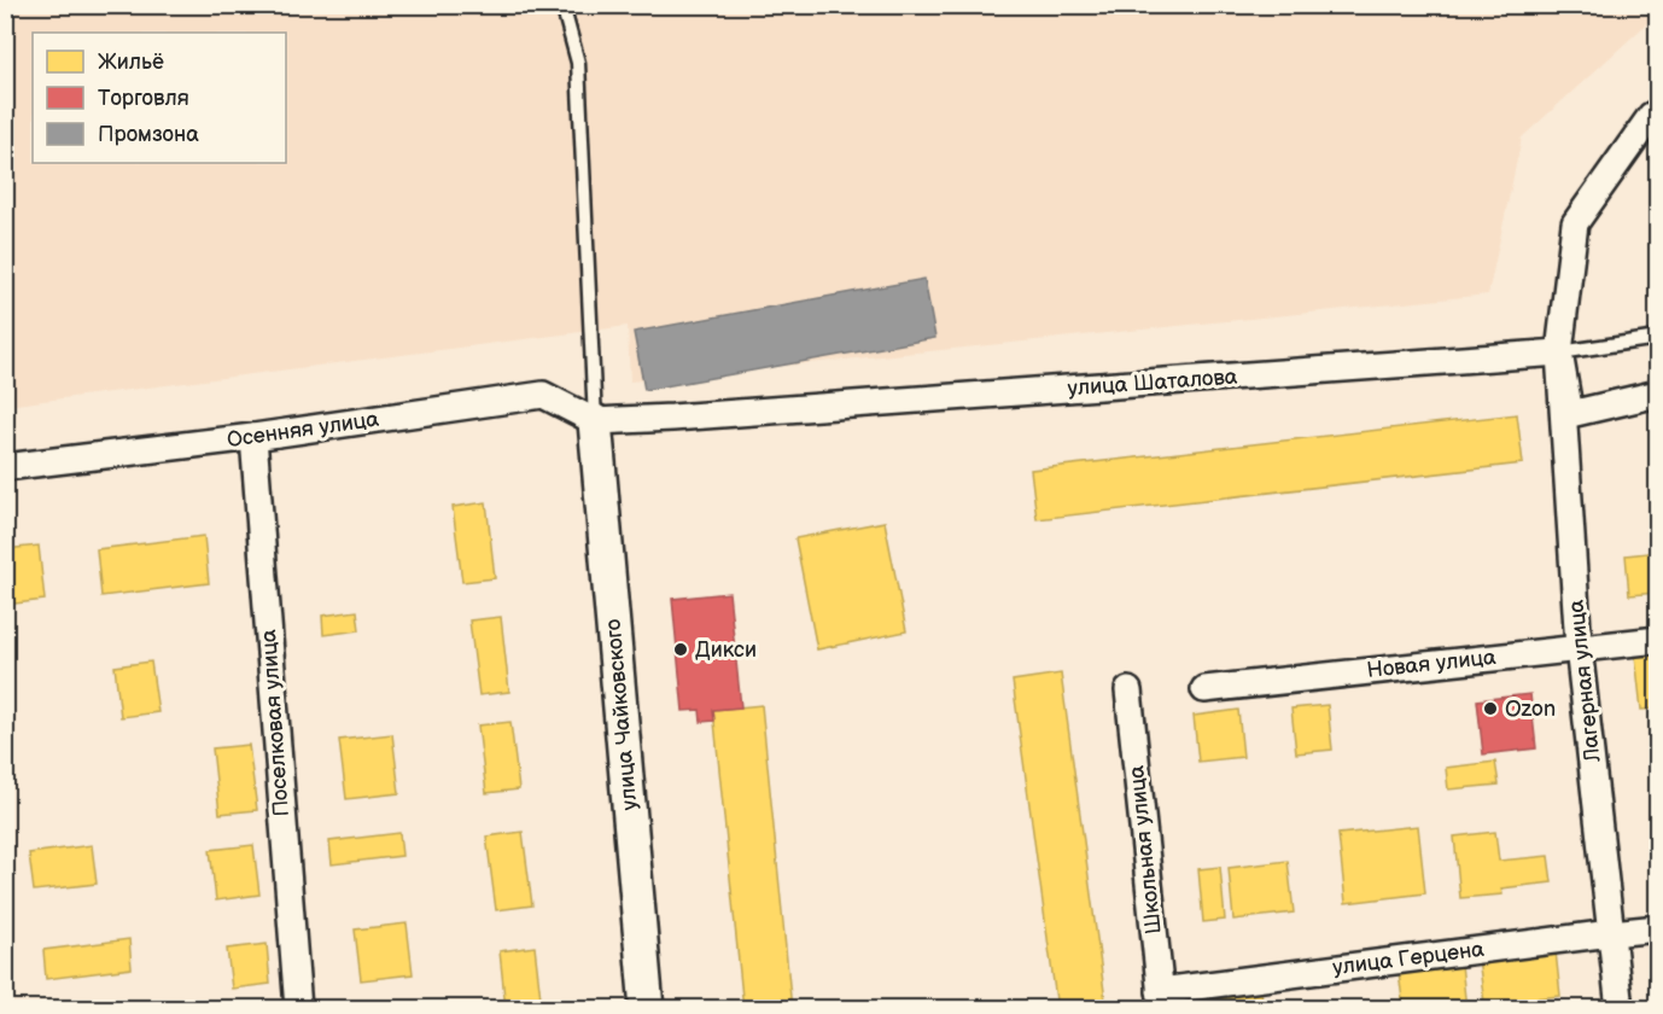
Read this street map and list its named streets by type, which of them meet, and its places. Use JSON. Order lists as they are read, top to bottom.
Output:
{
  "streets": {
    "street": [
      "улица Шаталова",
      "Осенняя улица",
      "Новая улица",
      "Лагерная улица",
      "улица Чайковского",
      "Поселковая улица",
      "Школьная улица",
      "улица Герцена"
    ]
  },
  "crossings": [
    ["улица Шаталова", "Осенняя улица"],
    ["улица Шаталова", "Лагерная улица"],
    ["улица Шаталова", "улица Чайковского"],
    ["Осенняя улица", "улица Чайковского"],
    ["Осенняя улица", "Поселковая улица"],
    ["Новая улица", "Лагерная улица"],
    ["Лагерная улица", "улица Герцена"],
    ["Школьная улица", "улица Герцена"]
  ],
  "places": ["Дикси", "Ozon"],
  "legend": ["Жильё", "Торговля", "Промзона"]
}
